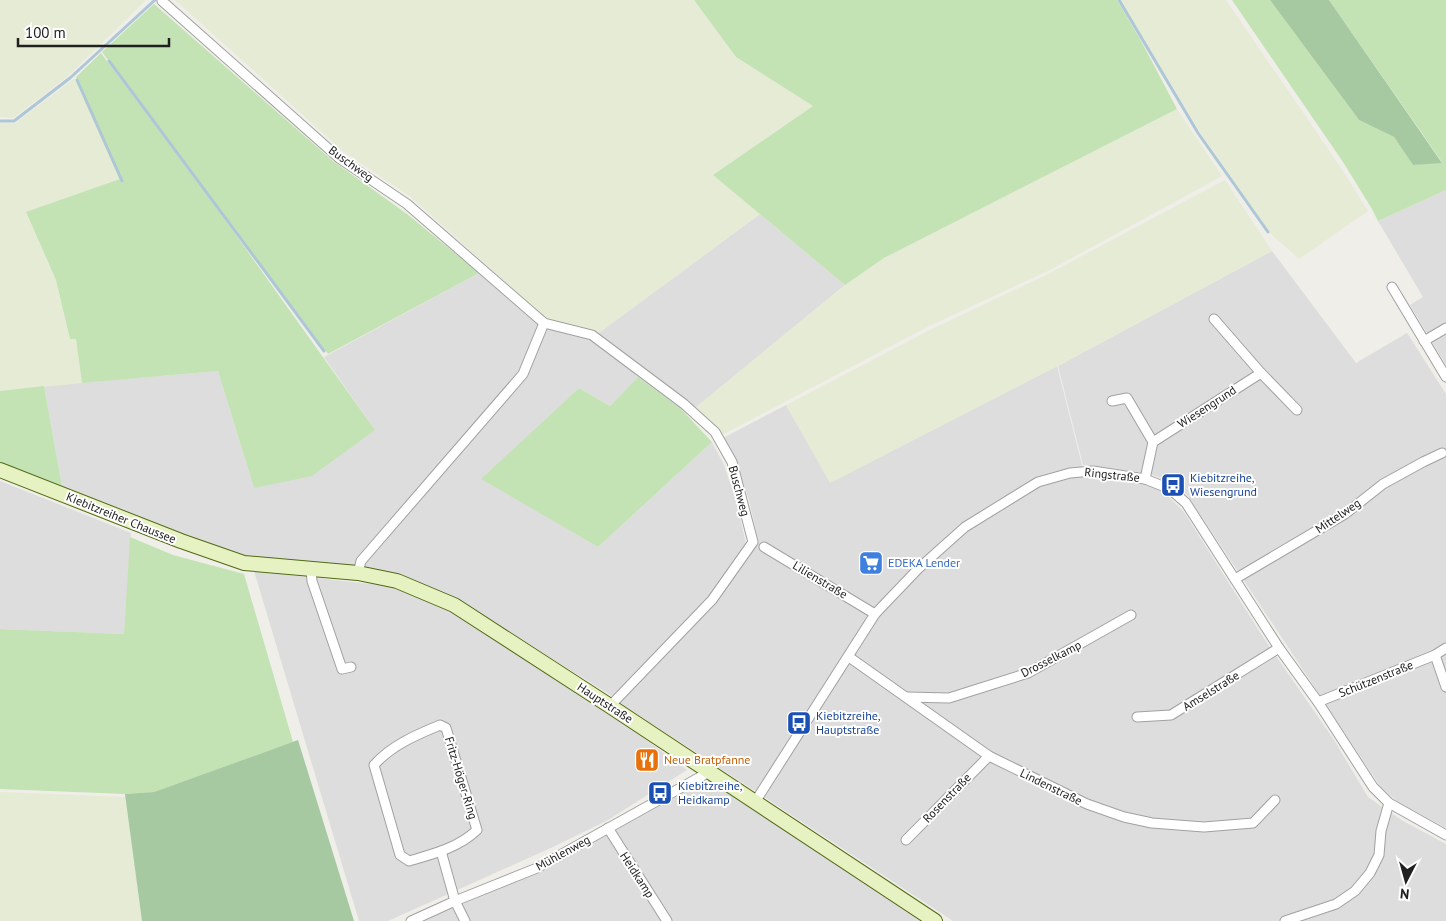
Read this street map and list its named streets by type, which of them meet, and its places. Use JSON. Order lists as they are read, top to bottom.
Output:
{
  "streets": {
    "street": [
      "Buschweg",
      "Wiesengrund",
      "Ringstraße",
      "Mittelweg",
      "Kiebitzreiher Chaussee",
      "Lilienstraße",
      "Drosselkamp",
      "Schützenstraße",
      "Amselstraße",
      "Hauptstraße",
      "Fritz-Höger-Ring",
      "Lindenstraße",
      "Rosenstraße",
      "Mühlenweg",
      "Heidkamp"
    ]
  },
  "crossings": [
    ["Buschweg", "Hauptstraße"],
    ["Ringstraße", "Mittelweg"],
    ["Ringstraße", "Lilienstraße"],
    ["Ringstraße", "Schützenstraße"],
    ["Ringstraße", "Amselstraße"],
    ["Ringstraße", "Hauptstraße"],
    ["Ringstraße", "Lindenstraße"],
    ["Kiebitzreiher Chaussee", "Hauptstraße"],
    ["Drosselkamp", "Lindenstraße"],
    ["Hauptstraße", "Mühlenweg"],
    ["Lindenstraße", "Rosenstraße"],
    ["Mühlenweg", "Heidkamp"]
  ],
  "places": {
    "bus stop": ["Kiebitzreihe, Wiesengrund", "Kiebitzreihe, Hauptstraße", "Kiebitzreihe, Heidkamp"],
    "supermarket": ["EDEKA Lender"],
    "restaurant": ["Neue Bratpfanne"]
  },
  "scale_bar": "100 m",
  "north": "bottom"
}
